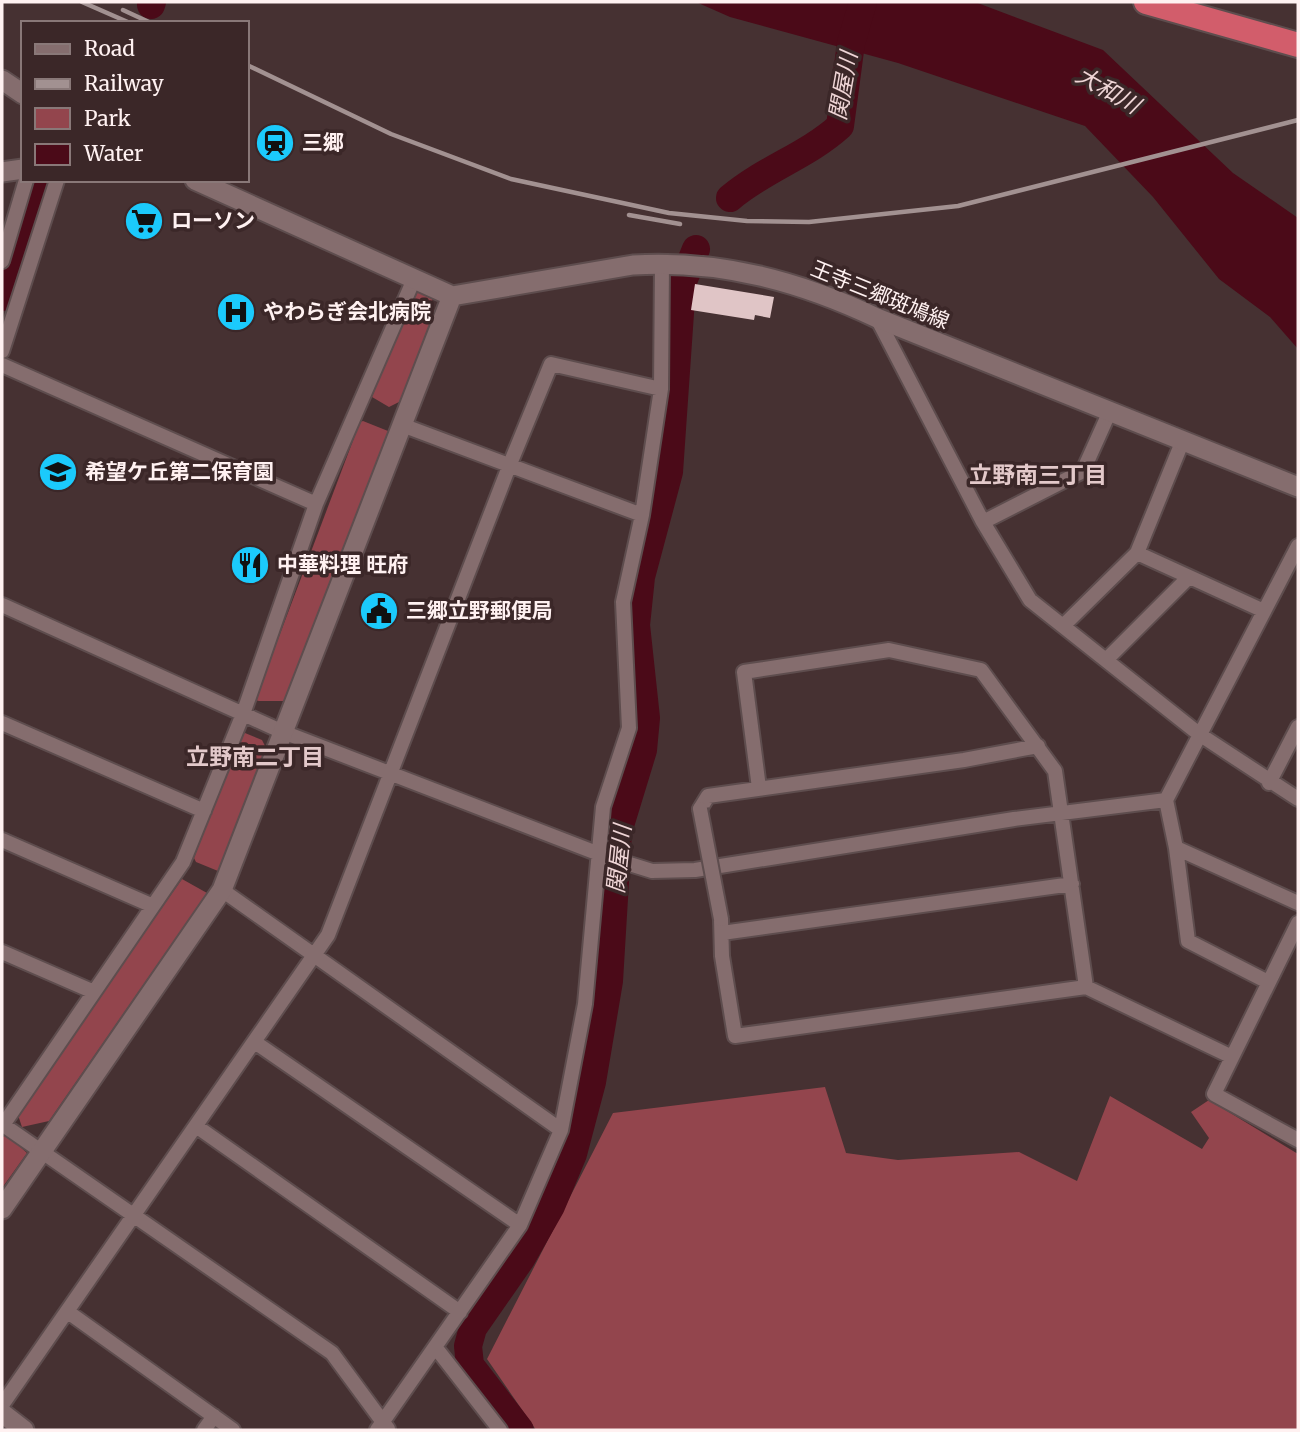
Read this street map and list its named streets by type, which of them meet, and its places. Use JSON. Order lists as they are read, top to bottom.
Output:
{
  "streets": {
    "main road": ["王寺三郷斑鳩線"]
  },
  "districts": ["立野南三丁目", "立野南二丁目"],
  "water": ["関屋川", "大和川"],
  "places": {
    "station": ["三郷"],
    "supermarket": ["ローソン"],
    "hospital": ["やわらぎ会北病院"],
    "school or university": ["希望ケ丘第二保育園"],
    "restaurant": ["中華料理 旺府"],
    "public building": ["三郷立野郵便局"]
  },
  "legend": [
    "Road",
    "Railway",
    "Park",
    "Water"
  ]
}
